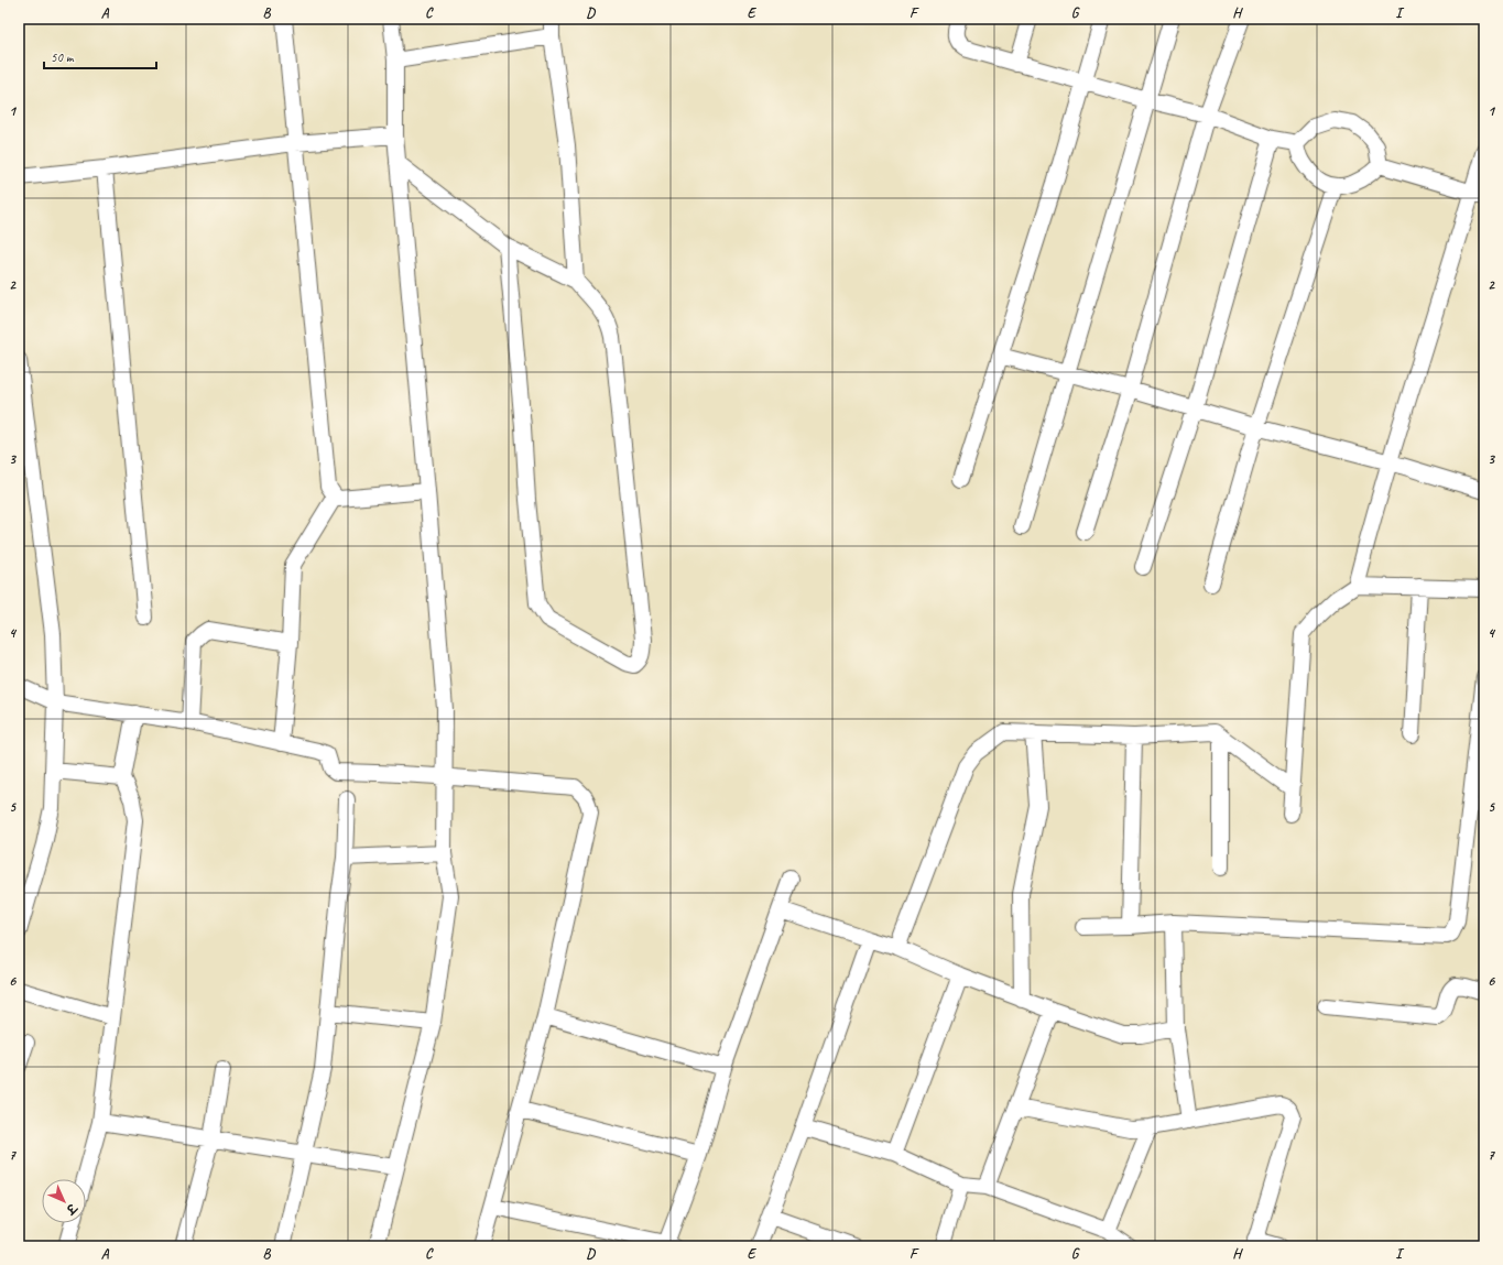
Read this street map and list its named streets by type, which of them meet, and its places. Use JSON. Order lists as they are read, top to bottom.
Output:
{
  "scale_bar": "50 m",
  "north": "bottom right",
  "grid": {
    "columns": [
      "A",
      "B",
      "C",
      "D",
      "E",
      "F",
      "G",
      "H",
      "I"
    ],
    "rows": [
      "1",
      "2",
      "3",
      "4",
      "5",
      "6",
      "7"
    ]
  }
}
